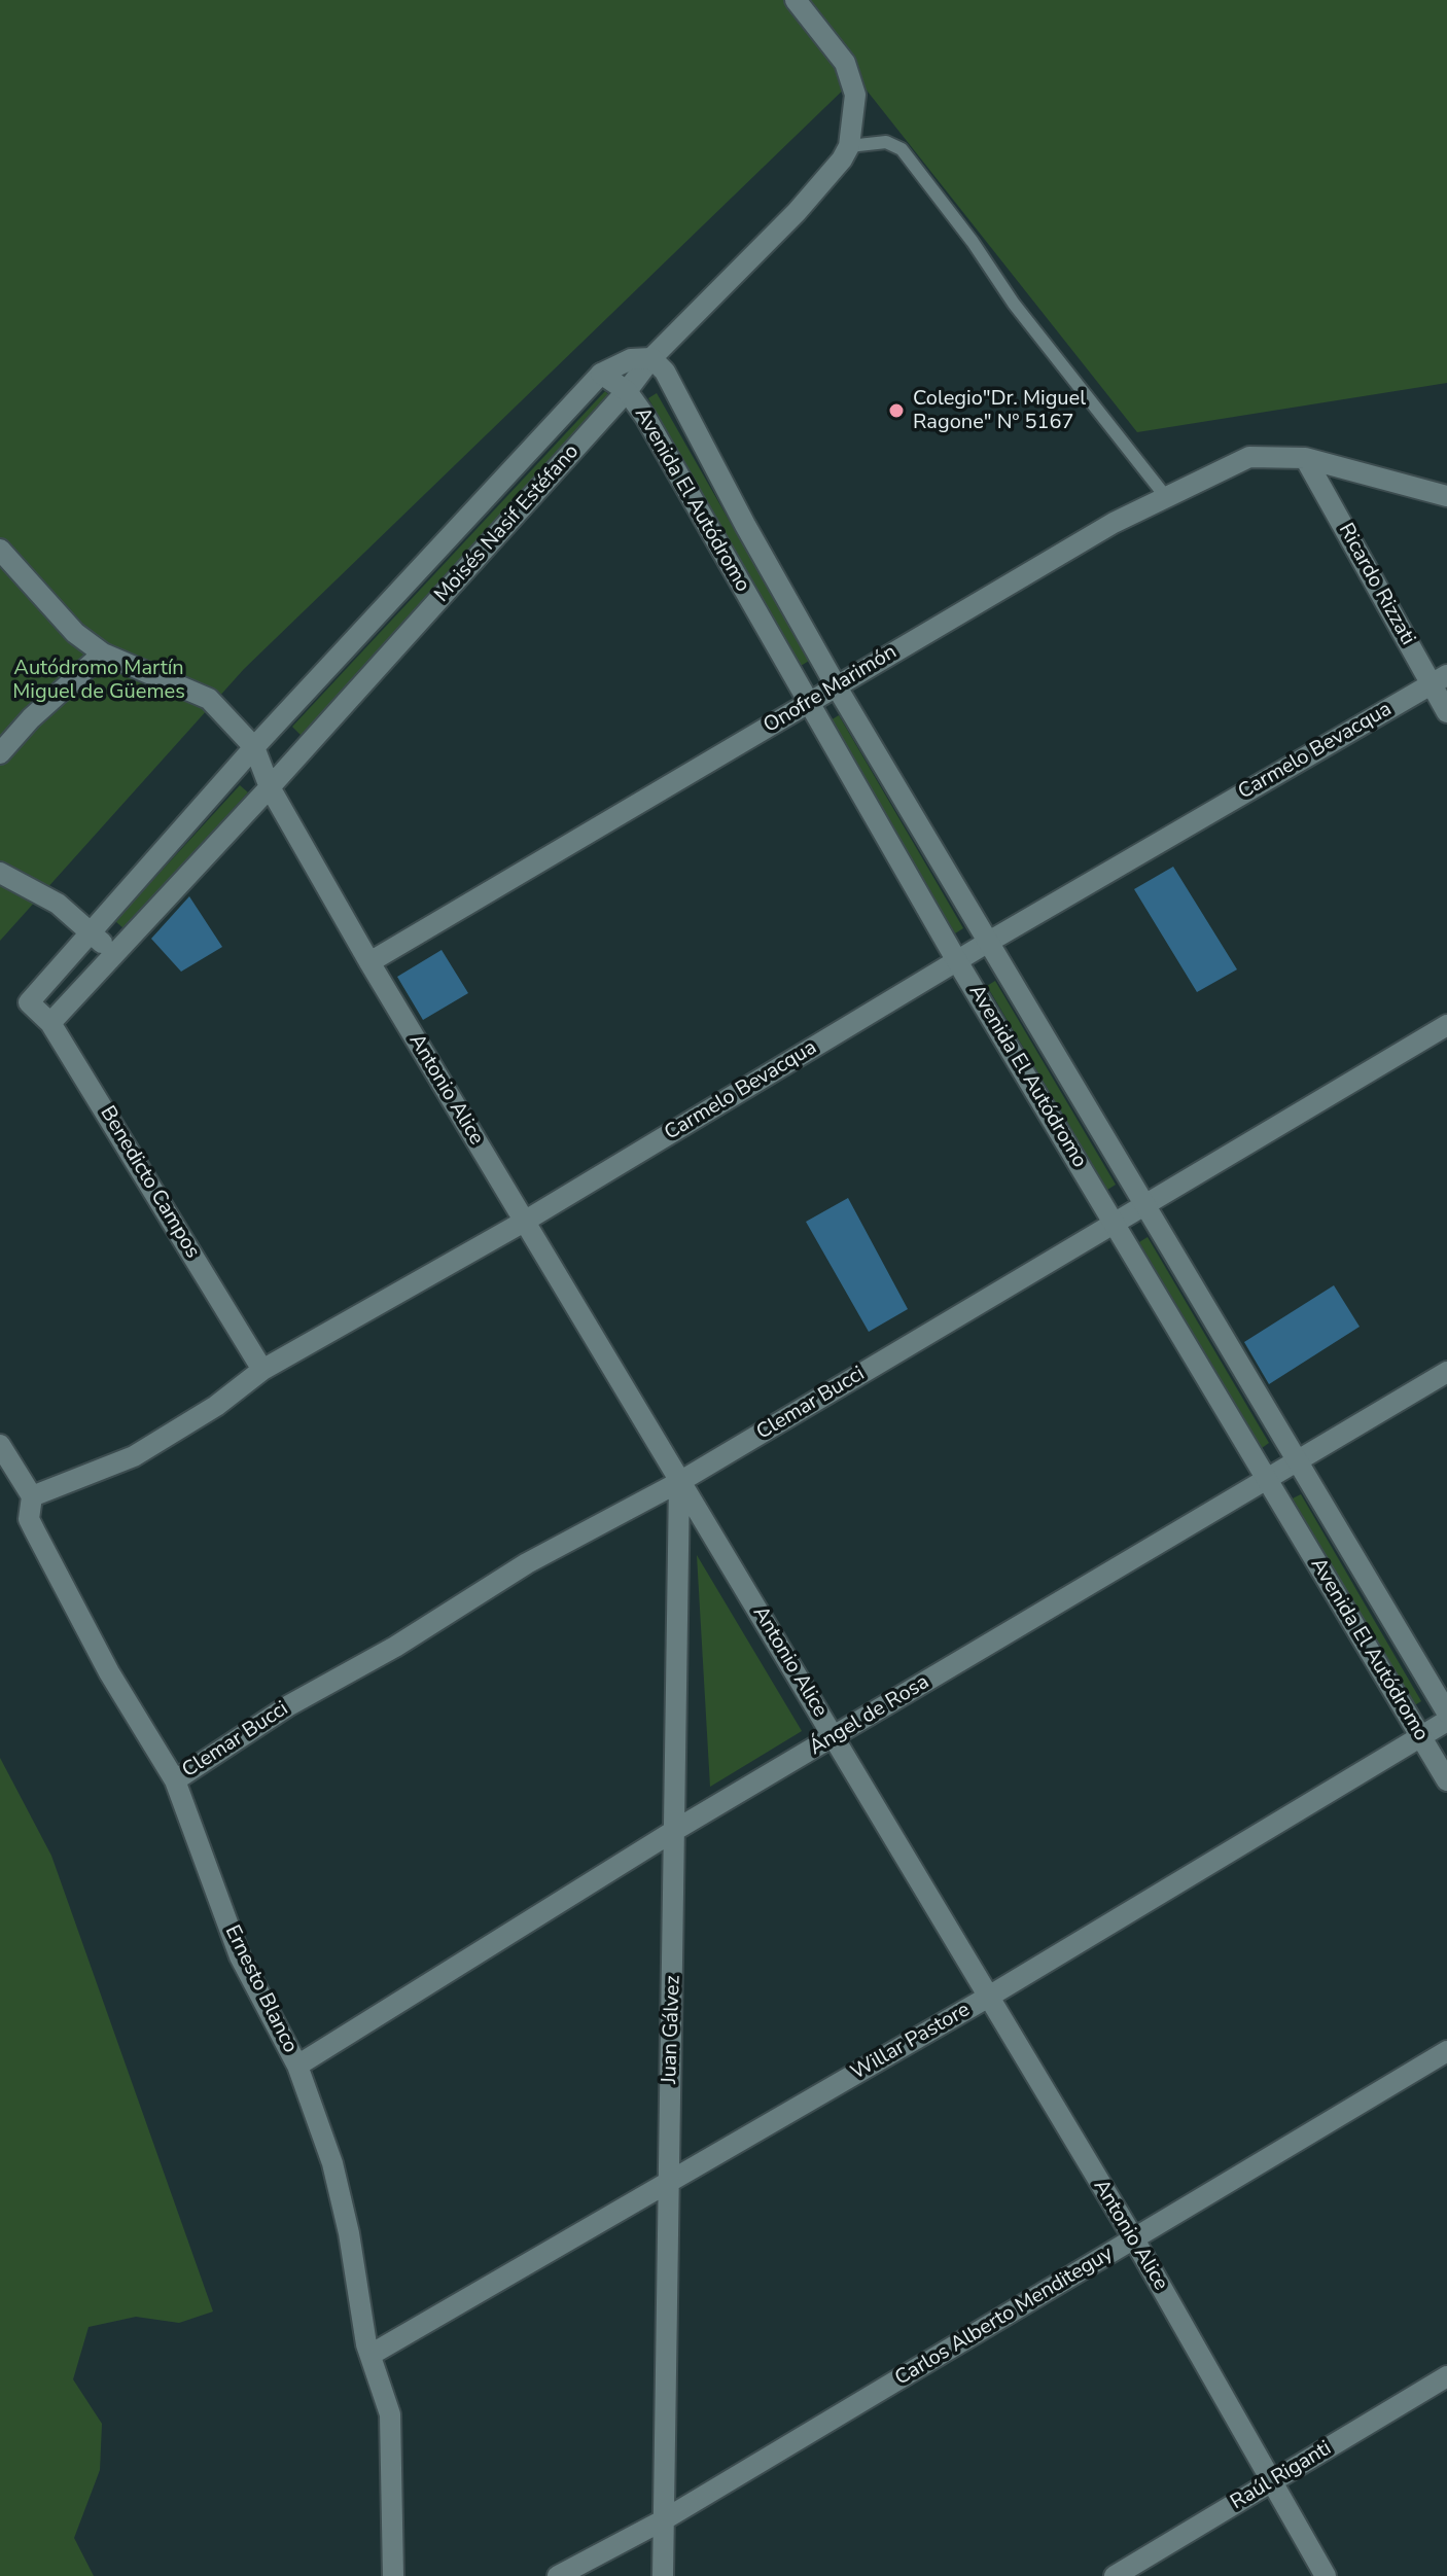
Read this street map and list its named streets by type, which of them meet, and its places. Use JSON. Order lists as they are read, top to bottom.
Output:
{
  "streets": {
    "street": [
      "Avenida El Autódromo",
      "Moisés Nasif Estéfano",
      "Ricardo Rizzati",
      "Onofre Marimón",
      "Carmelo Bevacqua",
      "Antonio Alice",
      "Benedicto Campos",
      "Clemar Bucci",
      "Ángel de Rosa",
      "Ernesto Blanco",
      "Juan Gálvez",
      "Willar Pastore",
      "Carlos Alberto Menditeguy",
      "Raúl Riganti"
    ]
  },
  "crossings": [
    ["Avenida El Autódromo", "Moisés Nasif Estéfano"],
    ["Avenida El Autódromo", "Onofre Marimón"],
    ["Avenida El Autódromo", "Carmelo Bevacqua"],
    ["Avenida El Autódromo", "Clemar Bucci"],
    ["Avenida El Autódromo", "Ángel de Rosa"],
    ["Avenida El Autódromo", "Willar Pastore"],
    ["Moisés Nasif Estéfano", "Antonio Alice"],
    ["Moisés Nasif Estéfano", "Benedicto Campos"],
    ["Ricardo Rizzati", "Onofre Marimón"],
    ["Ricardo Rizzati", "Carmelo Bevacqua"],
    ["Onofre Marimón", "Antonio Alice"],
    ["Carmelo Bevacqua", "Antonio Alice"],
    ["Carmelo Bevacqua", "Benedicto Campos"],
    ["Carmelo Bevacqua", "Ernesto Blanco"],
    ["Antonio Alice", "Clemar Bucci"],
    ["Antonio Alice", "Ángel de Rosa"],
    ["Antonio Alice", "Juan Gálvez"],
    ["Antonio Alice", "Willar Pastore"],
    ["Antonio Alice", "Carlos Alberto Menditeguy"],
    ["Antonio Alice", "Raúl Riganti"],
    ["Clemar Bucci", "Ernesto Blanco"],
    ["Clemar Bucci", "Juan Gálvez"],
    ["Ángel de Rosa", "Ernesto Blanco"],
    ["Ángel de Rosa", "Juan Gálvez"],
    ["Ernesto Blanco", "Willar Pastore"],
    ["Juan Gálvez", "Willar Pastore"],
    ["Juan Gálvez", "Carlos Alberto Menditeguy"]
  ],
  "parks": ["Autódromo Martín Miguel de Güemes"],
  "places": ["Colegio\"Dr. Miguel Ragone\" Nº 5167"]
}
